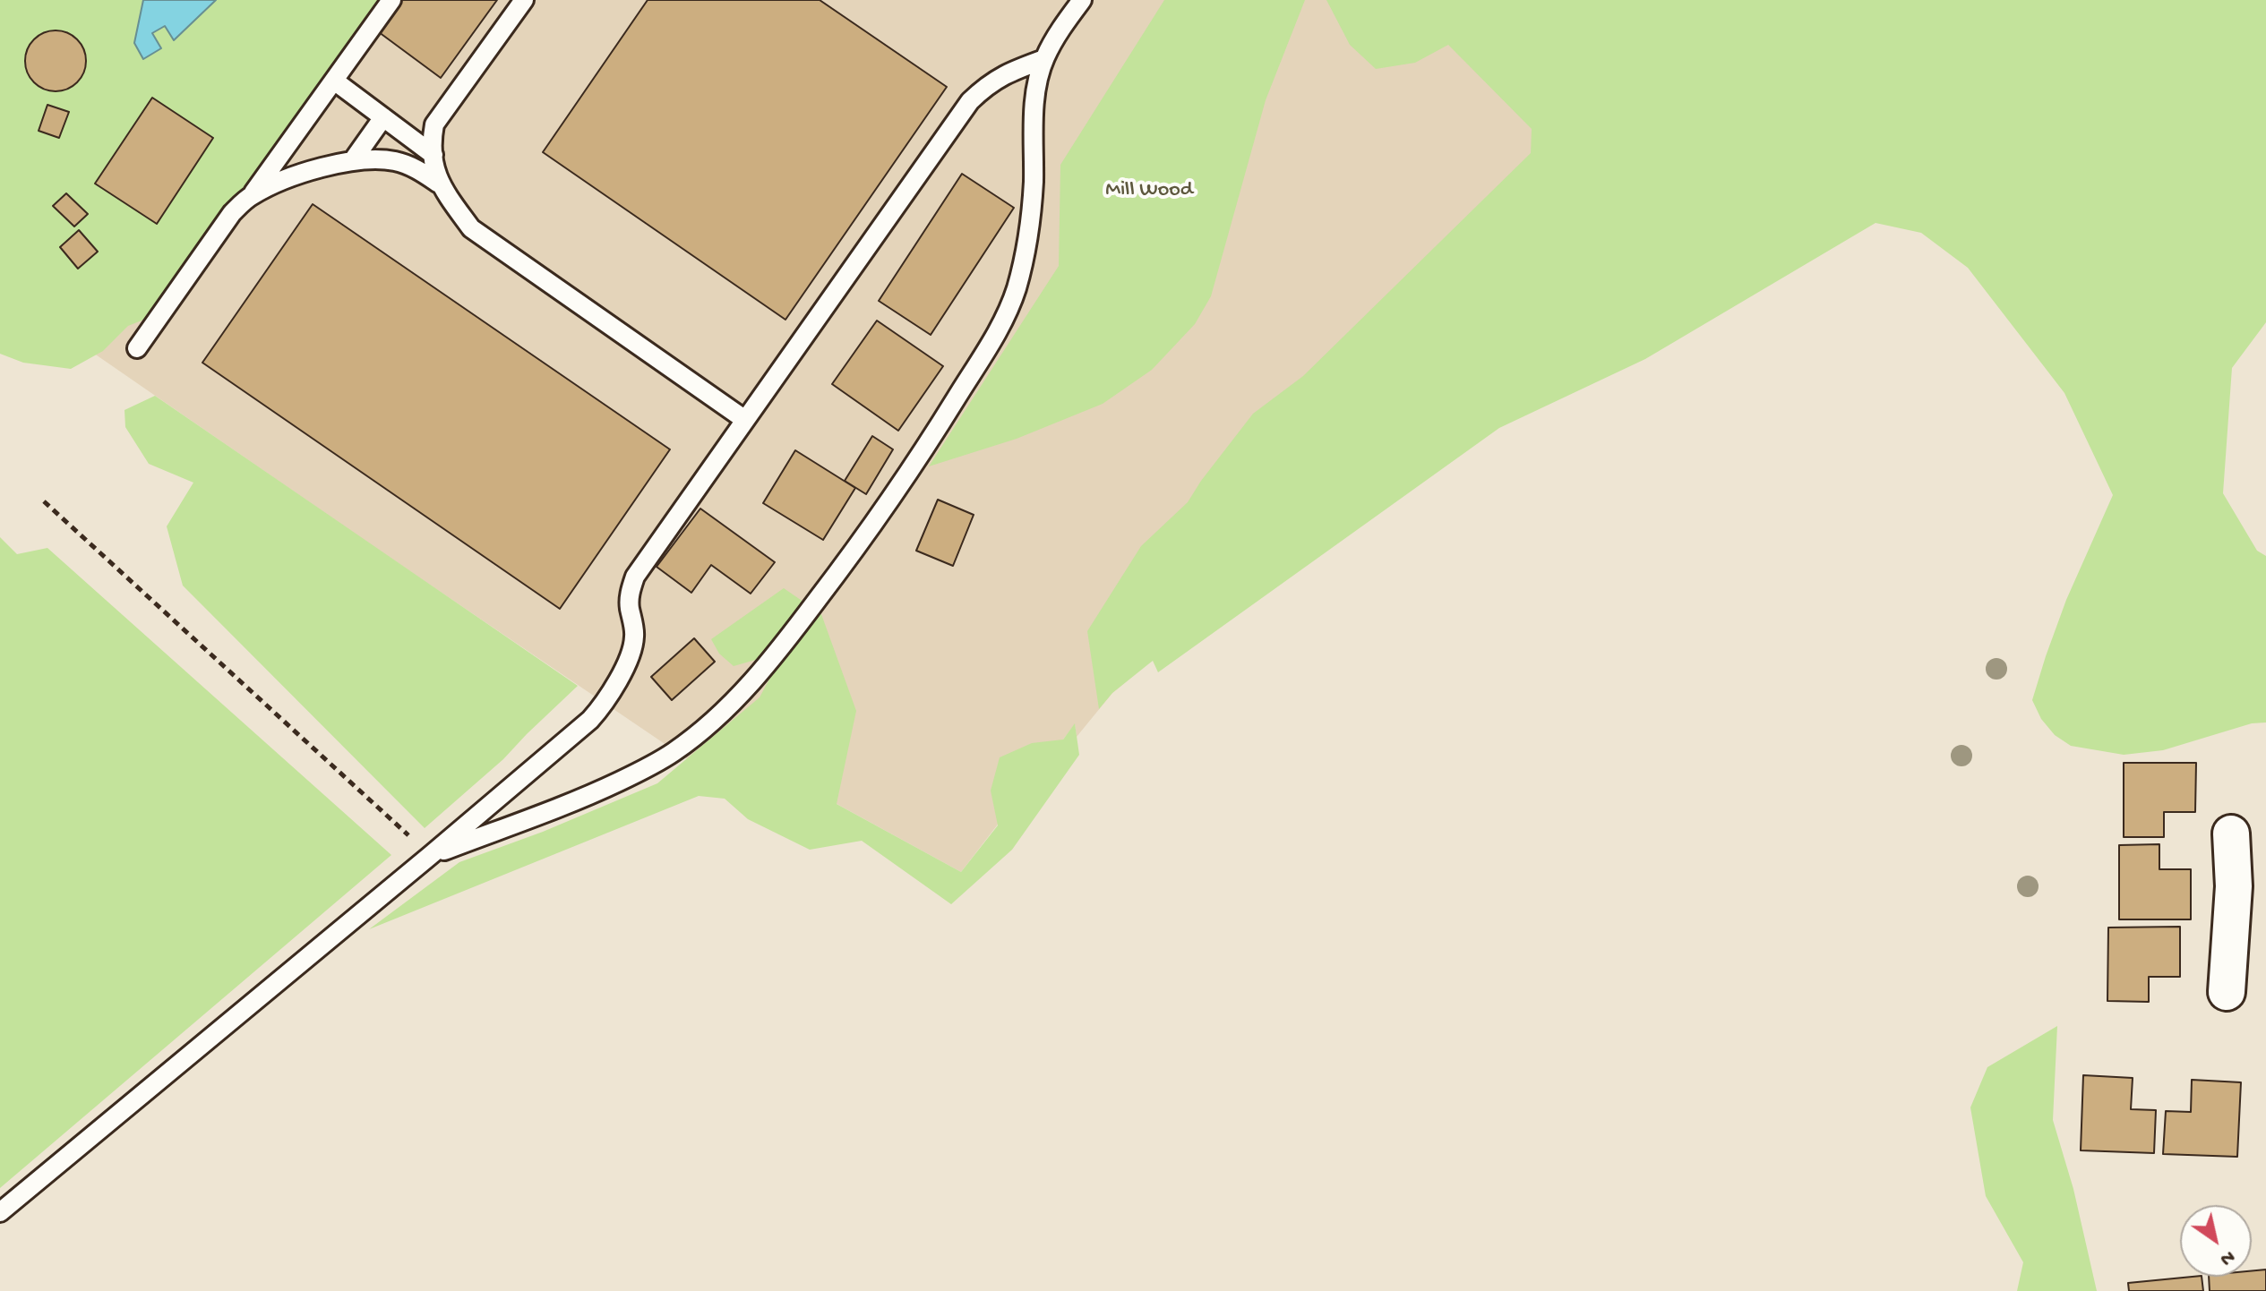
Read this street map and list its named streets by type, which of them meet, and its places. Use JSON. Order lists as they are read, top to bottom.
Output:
{
  "parks": ["Mill Wood"],
  "north": "bottom right"
}
